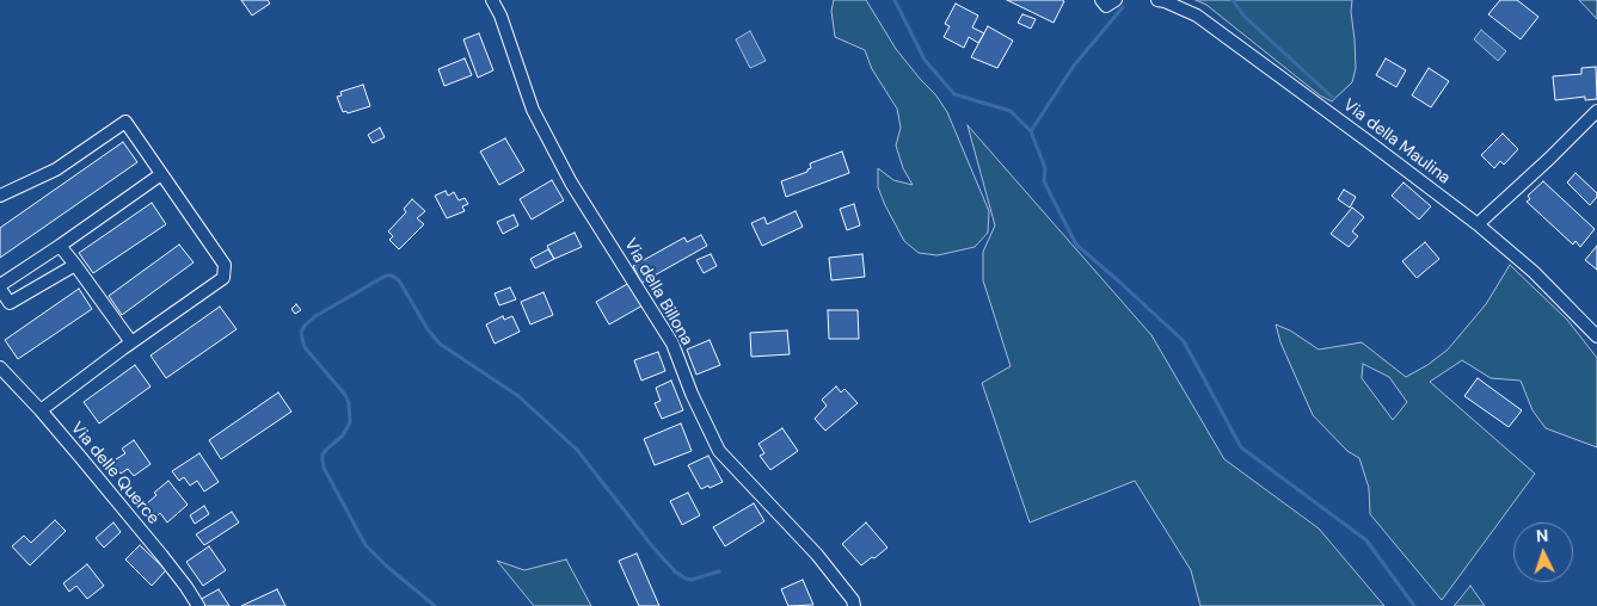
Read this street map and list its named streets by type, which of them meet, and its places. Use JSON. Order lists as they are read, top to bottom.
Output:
{
  "streets": {
    "street": ["Via della Maulina", "Via della Billona", "Via delle Querce"]
  },
  "north": "top"
}
